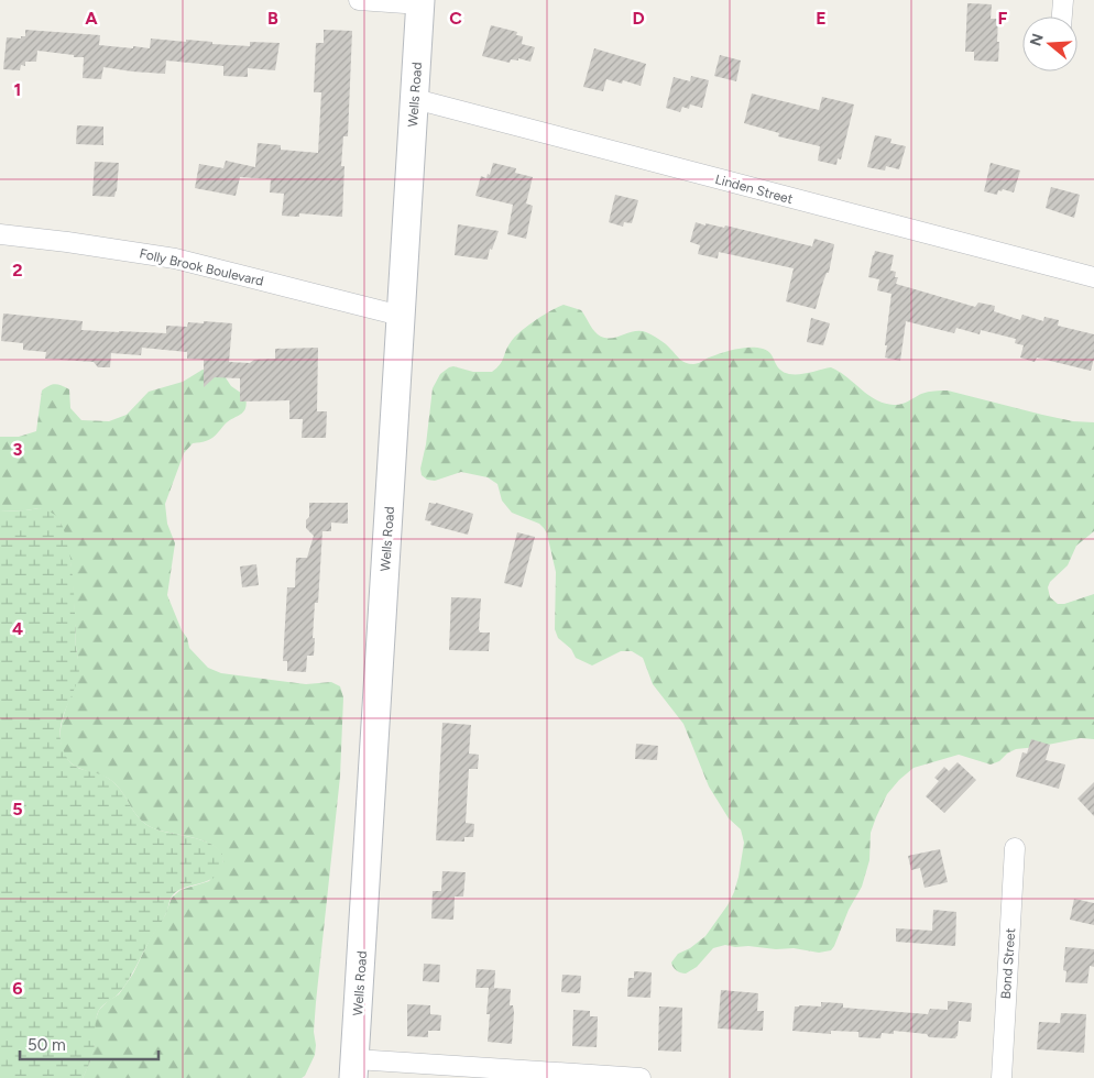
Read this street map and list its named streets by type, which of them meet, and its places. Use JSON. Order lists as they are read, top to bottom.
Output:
{
  "streets": {
    "main road": ["Wells Road"],
    "street": ["Linden Street", "Folly Brook Boulevard", "Bond Street"]
  },
  "crossings": [
    ["Wells Road", "Linden Street"],
    ["Wells Road", "Folly Brook Boulevard"]
  ],
  "scale_bar": "50 m",
  "north": "left",
  "grid": {
    "columns": [
      "A",
      "B",
      "C",
      "D",
      "E",
      "F"
    ],
    "rows": [
      "1",
      "2",
      "3",
      "4",
      "5",
      "6"
    ]
  }
}
